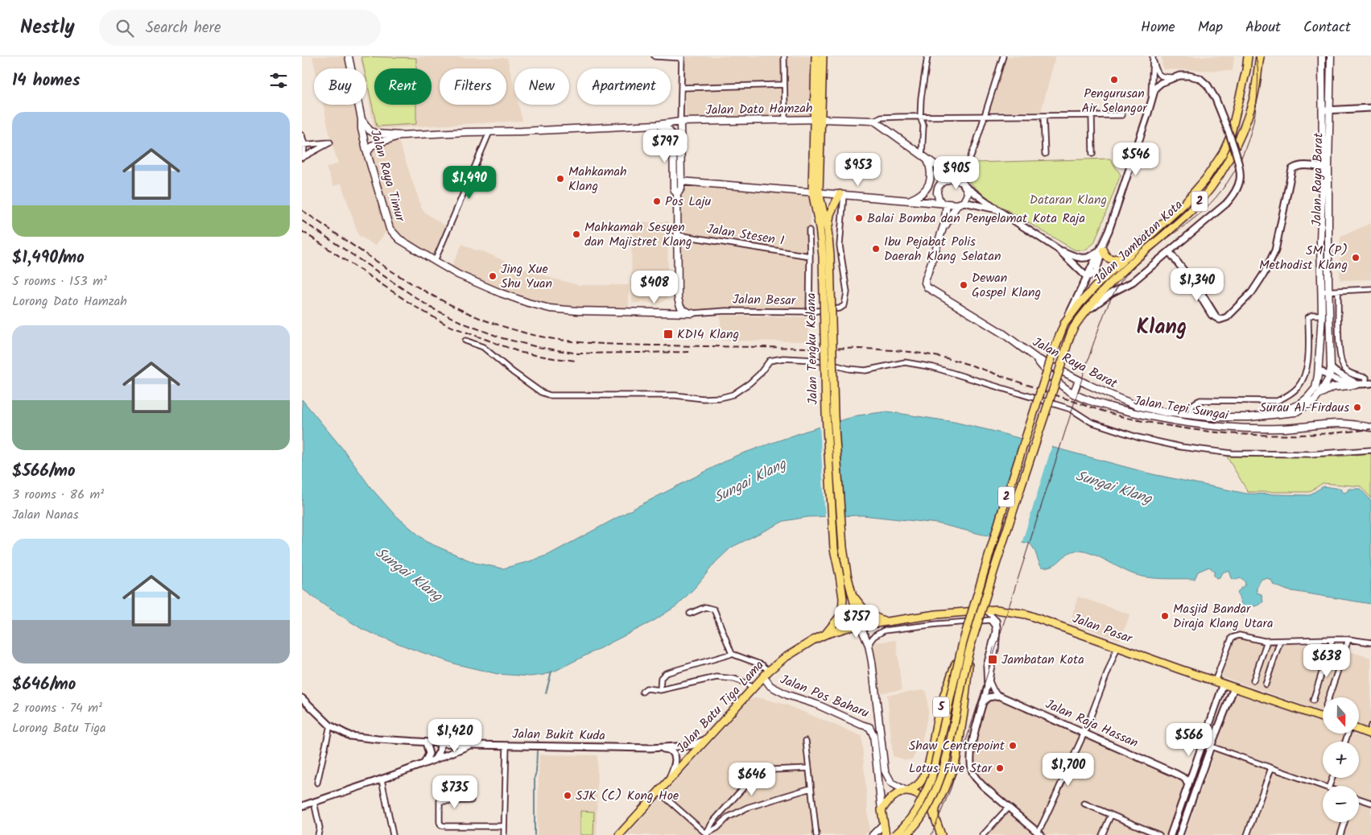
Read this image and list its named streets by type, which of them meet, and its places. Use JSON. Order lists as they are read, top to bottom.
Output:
{
  "streets": {
    "highway": [
      "2",
      "Jalan Jambatan Kota",
      "Jalan Tengku Kelana",
      "Jalan Pasar",
      "Jalan Batu Tiga Lama",
      "5"
    ],
    "main road": [
      "Jalan Dato Hamzah",
      "Jalan Raya Timur",
      "Jalan Raya Barat",
      "Jalan Tepi Sungai",
      "Jalan Pos Baharu"
    ],
    "street": [
      "Jalan Stesen 1",
      "Jalan Besar",
      "Jalan Raja Hassan",
      "Jalan Bukit Kuda"
    ]
  },
  "crossings": [
    ["Jalan Dato Hamzah", "Jalan Tengku Kelana"],
    ["Jalan Raya Timur", "Jalan Besar"],
    ["Jalan Raya Barat", "Jalan Tepi Sungai"],
    ["2", "Jalan Jambatan Kota"],
    ["2", "5"],
    ["Jalan Jambatan Kota", "5"],
    ["Jalan Tengku Kelana", "Jalan Pasar"],
    ["Jalan Tengku Kelana", "Jalan Pos Baharu"],
    ["Jalan Tengku Kelana", "Jalan Batu Tiga Lama"],
    ["Jalan Pasar", "Jalan Pos Baharu"],
    ["Jalan Pasar", "Jalan Batu Tiga Lama"],
    ["Jalan Pos Baharu", "Jalan Batu Tiga Lama"],
    ["Jalan Pos Baharu", "5"],
    ["Jalan Batu Tiga Lama", "Jalan Bukit Kuda"]
  ],
  "districts": ["Klang"],
  "water": ["Sungai Klang"],
  "parks": ["Dataran Klang"],
  "places": {
    "other": [
      "Pengurusan Air Selangor",
      "Mahkamah Klang",
      "Pos Laju",
      "Balai Bomba dan Penyelamat Kota Raja",
      "Mahkamah Sesyen dan Majistret Klang",
      "Ibu Pejabat Polis Daerah Klang Selatan",
      "SM (P) Methodist Klang",
      "Jing Xue Shu Yuan",
      "Dewan Gospel Klang",
      "Surau Al-Firdaus",
      "Masjid Bandar Diraja Klang Utara",
      "Shaw Centrepoint",
      "Lotus Five Star",
      "SJK (C) Kong Hoe"
    ],
    "transit": ["KD14 Klang", "Jambatan Kota"]
  },
  "north": "bottom",
  "page": {
    "header": "Nestly",
    "search": "Search here",
    "nav": [
      "Home",
      "Map",
      "About",
      "Contact"
    ],
    "heading": "14 homes",
    "chip": [
      "Buy",
      "Rent",
      "Filters",
      "New",
      "Apartment"
    ],
    "list": [
      {
        "name": "$1,490/mo",
        "note": "5 rooms · 153 m² · Lorong Dato Hamzah"
      },
      {
        "name": "$566/mo",
        "note": "3 rooms · 86 m² · Jalan Nanas"
      },
      {
        "name": "$646/mo",
        "note": "2 rooms · 74 m² · Lorong Batu Tiga"
      }
    ],
    "price": [
      "$797",
      "$546",
      "$953",
      "$905",
      "$1,490",
      "$1,340",
      "$408",
      "$757",
      "$638",
      "$1,420",
      "$566",
      "$1,700",
      "$646",
      "$735"
    ],
    "map_buttons": ["+", "−"]
  }
}
